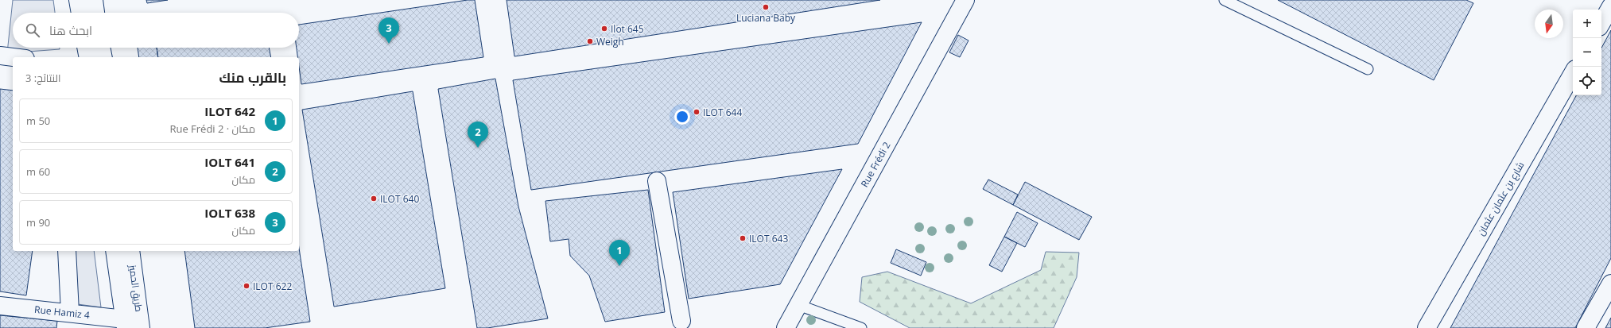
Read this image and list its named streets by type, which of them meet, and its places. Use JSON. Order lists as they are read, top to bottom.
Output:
{
  "streets": {
    "street": [
      "Rue Frédi 2",
      "شارع بن عثمان عثمان",
      "طريق الحميز",
      "Rue Hamiz 4"
    ]
  },
  "crossings": [
    ["طريق الحميز", "Rue Hamiz 4"]
  ],
  "places": [
    "Luciana Baby",
    "Ilot 645",
    "Weigh",
    "ILOT 644",
    "ILOT 640",
    "ILOT 643",
    "ILOT 622"
  ],
  "north": "bottom",
  "page": {
    "map_buttons": ["+", "−"],
    "search": "ابحث هنا",
    "pins": ["3", "2", "1"],
    "heading": ["بالقرب منك", "النتائج: 3"],
    "list": [
      {
        "mark": "1",
        "name": "ILOT 642",
        "note": "مكان · Rue Frédi 2",
        "value": "50 m"
      },
      {
        "mark": "2",
        "name": "IOLT 641",
        "note": "مكان",
        "value": "60 m"
      },
      {
        "mark": "3",
        "name": "IOLT 638",
        "note": "مكان",
        "value": "90 m"
      }
    ]
  }
}
